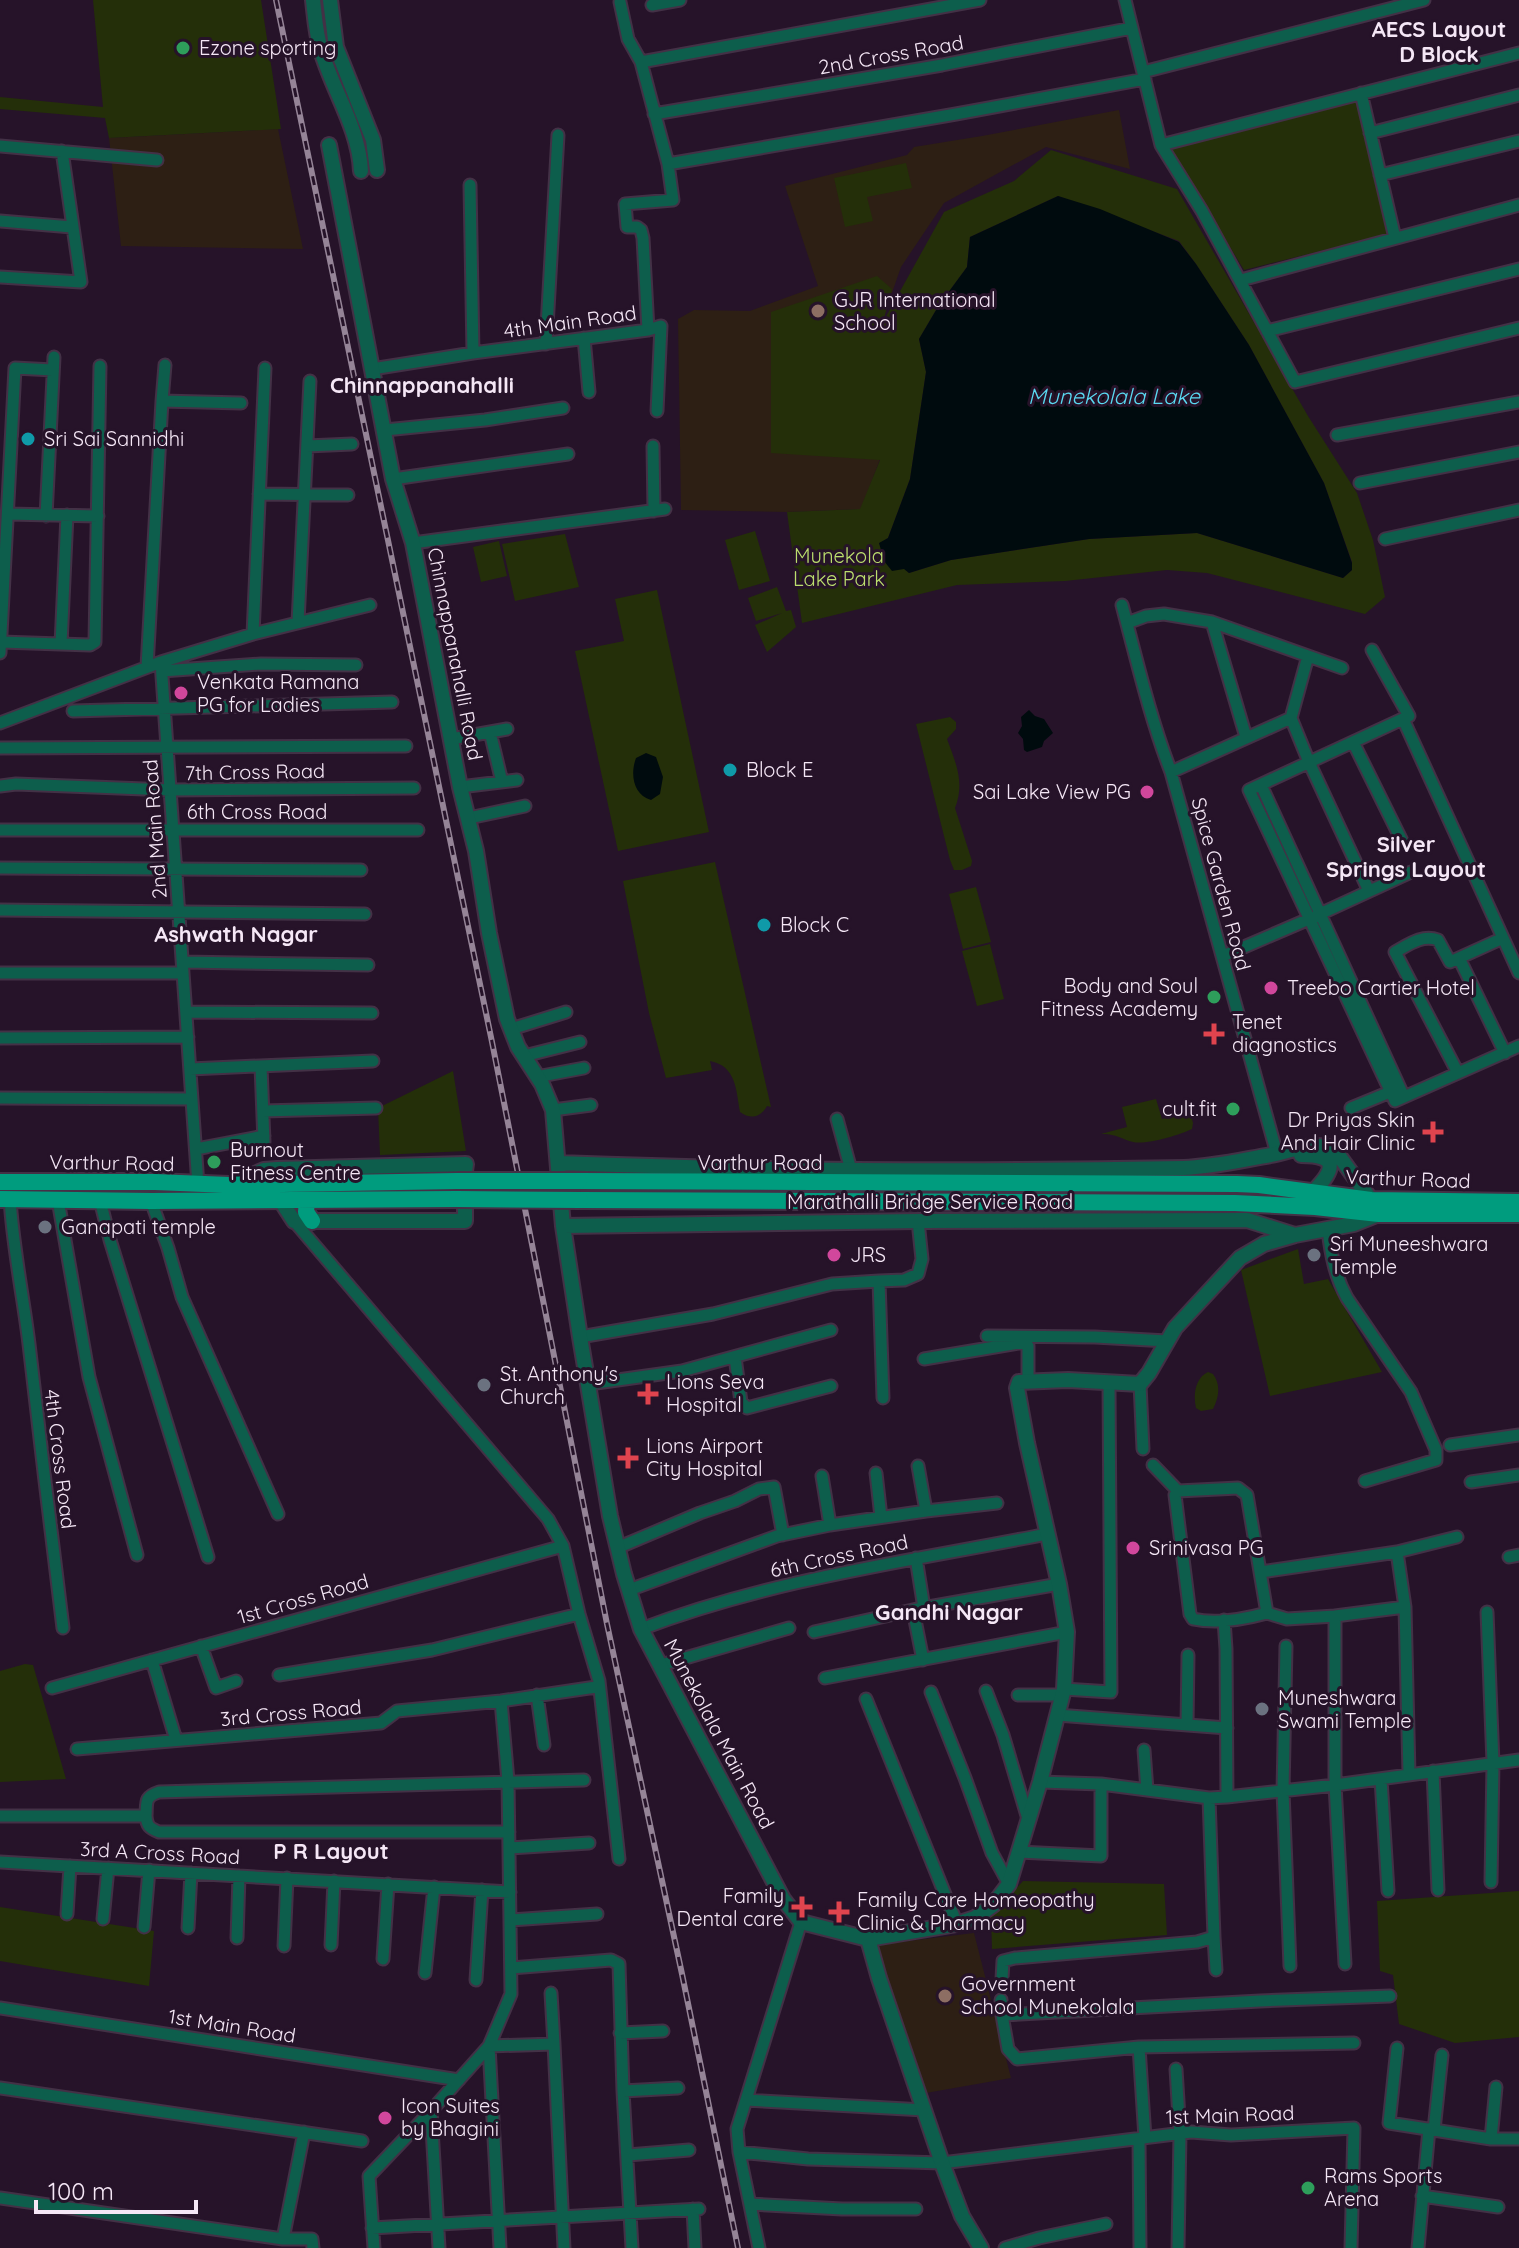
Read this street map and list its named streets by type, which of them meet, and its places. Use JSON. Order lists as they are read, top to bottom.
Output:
{
  "streets": {
    "main road": ["Varthur Road"],
    "street": [
      "2nd Cross Road",
      "4th Main Road",
      "Chinnappanahalli Road",
      "7th Cross Road",
      "6th Cross Road",
      "2nd Main Road",
      "Spice Garden Road",
      "Marathalli Bridge Service Road",
      "4th Cross Road",
      "1st Cross Road",
      "3rd Cross Road",
      "Munekolala Main Road",
      "3rd A Cross Road",
      "1st Main Road"
    ]
  },
  "crossings": [
    ["4th Main Road", "Chinnappanahalli Road"],
    ["Chinnappanahalli Road", "Marathalli Bridge Service Road"],
    ["Chinnappanahalli Road", "Munekolala Main Road"],
    ["7th Cross Road", "2nd Main Road"],
    ["6th Cross Road", "2nd Main Road"],
    ["6th Cross Road", "Munekolala Main Road"],
    ["2nd Main Road", "Varthur Road"],
    ["Spice Garden Road", "Marathalli Bridge Service Road"],
    ["Varthur Road", "Marathalli Bridge Service Road"],
    ["Varthur Road", "4th Cross Road"],
    ["Marathalli Bridge Service Road", "Munekolala Main Road"]
  ],
  "districts": [
    "AECS Layout D Block",
    "Chinnappanahalli",
    "Silver Springs Layout",
    "Ashwath Nagar",
    "Gandhi Nagar",
    "P R Layout"
  ],
  "water": ["Munekolala Lake"],
  "parks": ["Munekola Lake Park"],
  "places": {
    "other": [
      "Ezone sporting",
      "GJR International School",
      "Sri Sai Sannidhi",
      "Venkata Ramana PG for Ladies",
      "Block E",
      "Sai Lake View PG",
      "Block C",
      "Treebo Cartier Hotel",
      "Body and Soul Fitness Academy",
      "cult.fit",
      "Burnout Fitness Centre",
      "Ganapati temple",
      "JRS",
      "Sri Muneeshwara Temple",
      "St. Anthony's Church",
      "Srinivasa PG",
      "Muneshwara Swami Temple",
      "Government School Munekolala",
      "Icon Suites by Bhagini",
      "Rams Sports Arena"
    ],
    "health": [
      "Tenet diagnostics",
      "Dr Priyas Skin And Hair Clinic",
      "Lions Seva Hospital",
      "Lions Airport City Hospital",
      "Family Dental care",
      "Family Care Homeopathy Clinic & Pharmacy"
    ]
  },
  "scale_bar": "100 m"
}
